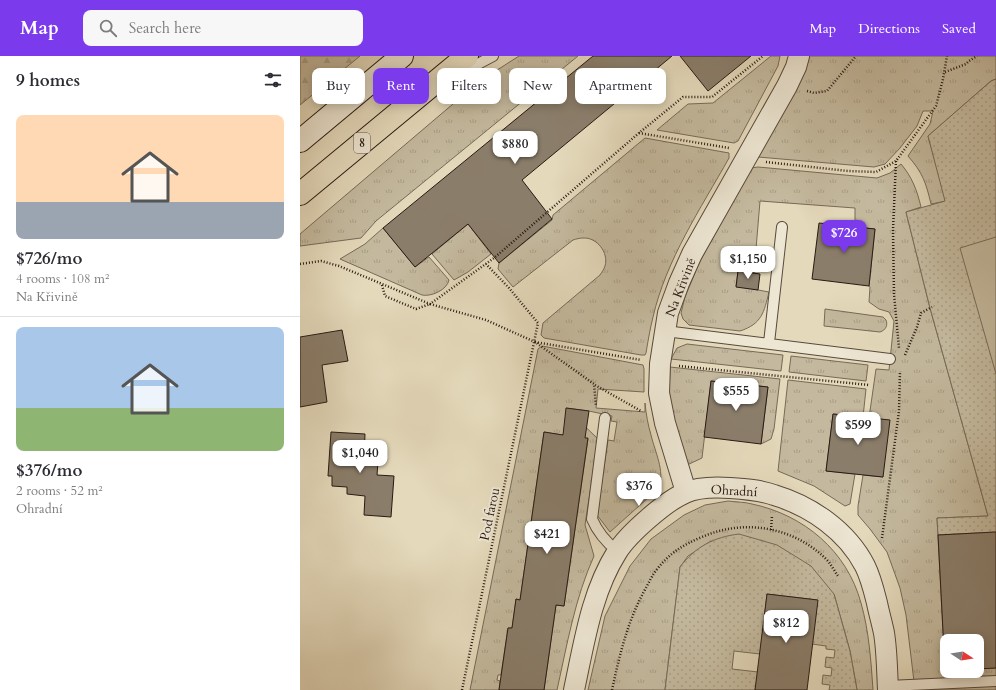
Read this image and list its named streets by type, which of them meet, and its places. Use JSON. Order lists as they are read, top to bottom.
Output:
{
  "streets": {
    "highway": ["8"],
    "street": ["Na Křivině", "Ohradní"],
    "path": ["Pod farou"]
  },
  "crossings": [
    ["Na Křivině", "Ohradní"]
  ],
  "north": "right",
  "page": {
    "header": "Map",
    "search": "Search here",
    "nav": ["Map", "Directions", "Saved"],
    "heading": "9 homes",
    "chip": [
      "Buy",
      "Rent",
      "Filters",
      "New",
      "Apartment"
    ],
    "list": [
      {
        "name": "$726/mo",
        "note": "4 rooms · 108 m² · Na Křivině"
      },
      {
        "name": "$376/mo",
        "note": "2 rooms · 52 m² · Ohradní"
      }
    ],
    "price": [
      "$880",
      "$726",
      "$1,150",
      "$555",
      "$599",
      "$1,040",
      "$376",
      "$421",
      "$812"
    ]
  }
}
